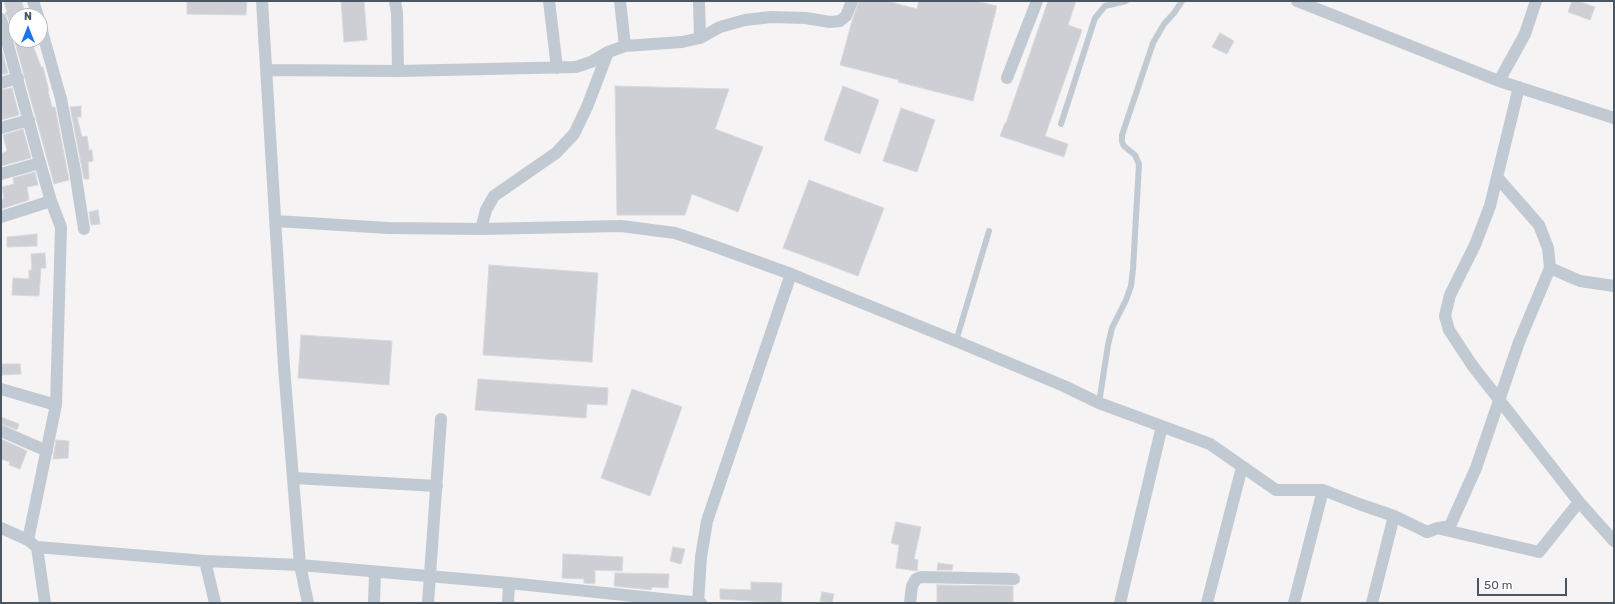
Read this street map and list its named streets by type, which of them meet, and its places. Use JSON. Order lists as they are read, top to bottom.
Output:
{
  "scale_bar": "50 m",
  "north": "top"
}
